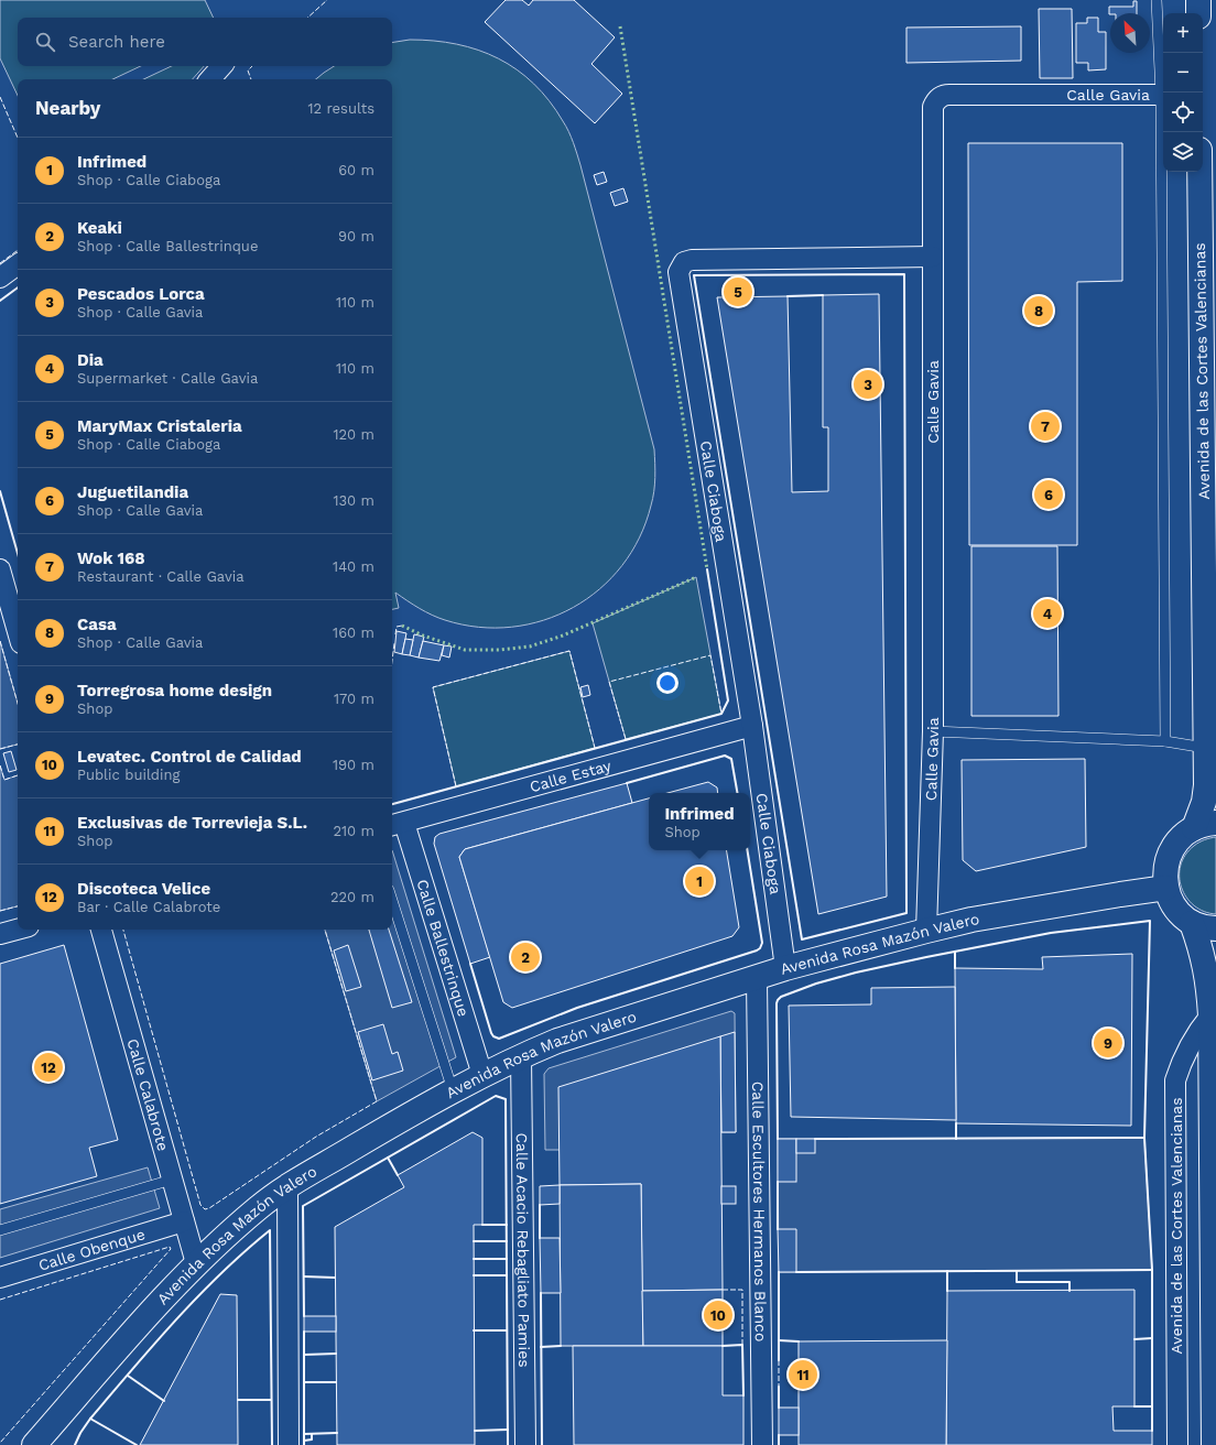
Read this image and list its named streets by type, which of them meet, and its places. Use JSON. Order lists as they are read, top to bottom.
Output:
{
  "streets": {
    "main road": ["Avenida de las Cortes Valencianas", "Avenida Rosa Mazón Valero"],
    "street": [
      "Calle Gavia",
      "Calle Ciaboga",
      "Calle Estay",
      "Calle Ballestrinque",
      "Calle Calabrote",
      "Calle Escultores Hermanos Blanco",
      "Calle Obenque",
      "Calle Acacio Rebagliato Pamies"
    ]
  },
  "crossings": [
    ["Calle Gavia", "Calle Ciaboga"],
    ["Calle Gavia", "Avenida Rosa Mazón Valero"],
    ["Calle Ciaboga", "Calle Estay"],
    ["Calle Ciaboga", "Avenida Rosa Mazón Valero"],
    ["Calle Estay", "Calle Ballestrinque"],
    ["Avenida Rosa Mazón Valero", "Calle Ballestrinque"],
    ["Avenida Rosa Mazón Valero", "Calle Calabrote"],
    ["Avenida Rosa Mazón Valero", "Calle Escultores Hermanos Blanco"],
    ["Avenida Rosa Mazón Valero", "Calle Acacio Rebagliato Pamies"],
    ["Calle Calabrote", "Calle Obenque"]
  ],
  "north": "top left",
  "page": {
    "map_buttons": ["+", "−"],
    "search": "Search here",
    "heading": ["Nearby", "12 results"],
    "list": [
      {
        "mark": "1",
        "name": "Infrimed",
        "note": "Shop · Calle Ciaboga",
        "value": "60 m"
      },
      {
        "mark": "2",
        "name": "Keaki",
        "note": "Shop · Calle Ballestrinque",
        "value": "90 m"
      },
      {
        "mark": "3",
        "name": "Pescados Lorca",
        "note": "Shop · Calle Gavia",
        "value": "110 m"
      },
      {
        "mark": "4",
        "name": "Dia",
        "note": "Supermarket · Calle Gavia",
        "value": "110 m"
      },
      {
        "mark": "5",
        "name": "MaryMax Cristaleria",
        "note": "Shop · Calle Ciaboga",
        "value": "120 m"
      },
      {
        "mark": "6",
        "name": "Juguetilandia",
        "note": "Shop · Calle Gavia",
        "value": "130 m"
      },
      {
        "mark": "7",
        "name": "Wok 168",
        "note": "Restaurant · Calle Gavia",
        "value": "140 m"
      },
      {
        "mark": "8",
        "name": "Casa",
        "note": "Shop · Calle Gavia",
        "value": "160 m"
      },
      {
        "mark": "9",
        "name": "Torregrosa home design",
        "note": "Shop",
        "value": "170 m"
      },
      {
        "mark": "10",
        "name": "Levatec. Control de Calidad",
        "note": "Public building",
        "value": "190 m"
      },
      {
        "mark": "11",
        "name": "Exclusivas de Torrevieja S.L.",
        "note": "Shop",
        "value": "210 m"
      },
      {
        "mark": "12",
        "name": "Discoteca Velice",
        "note": "Bar · Calle Calabrote",
        "value": "220 m"
      }
    ],
    "pins": [
      "5",
      "8",
      "3",
      "7",
      "6",
      "4",
      "1",
      "2",
      "9",
      "12",
      "10",
      "11"
    ],
    "popup": ["Infrimed", "Shop"]
  }
}
